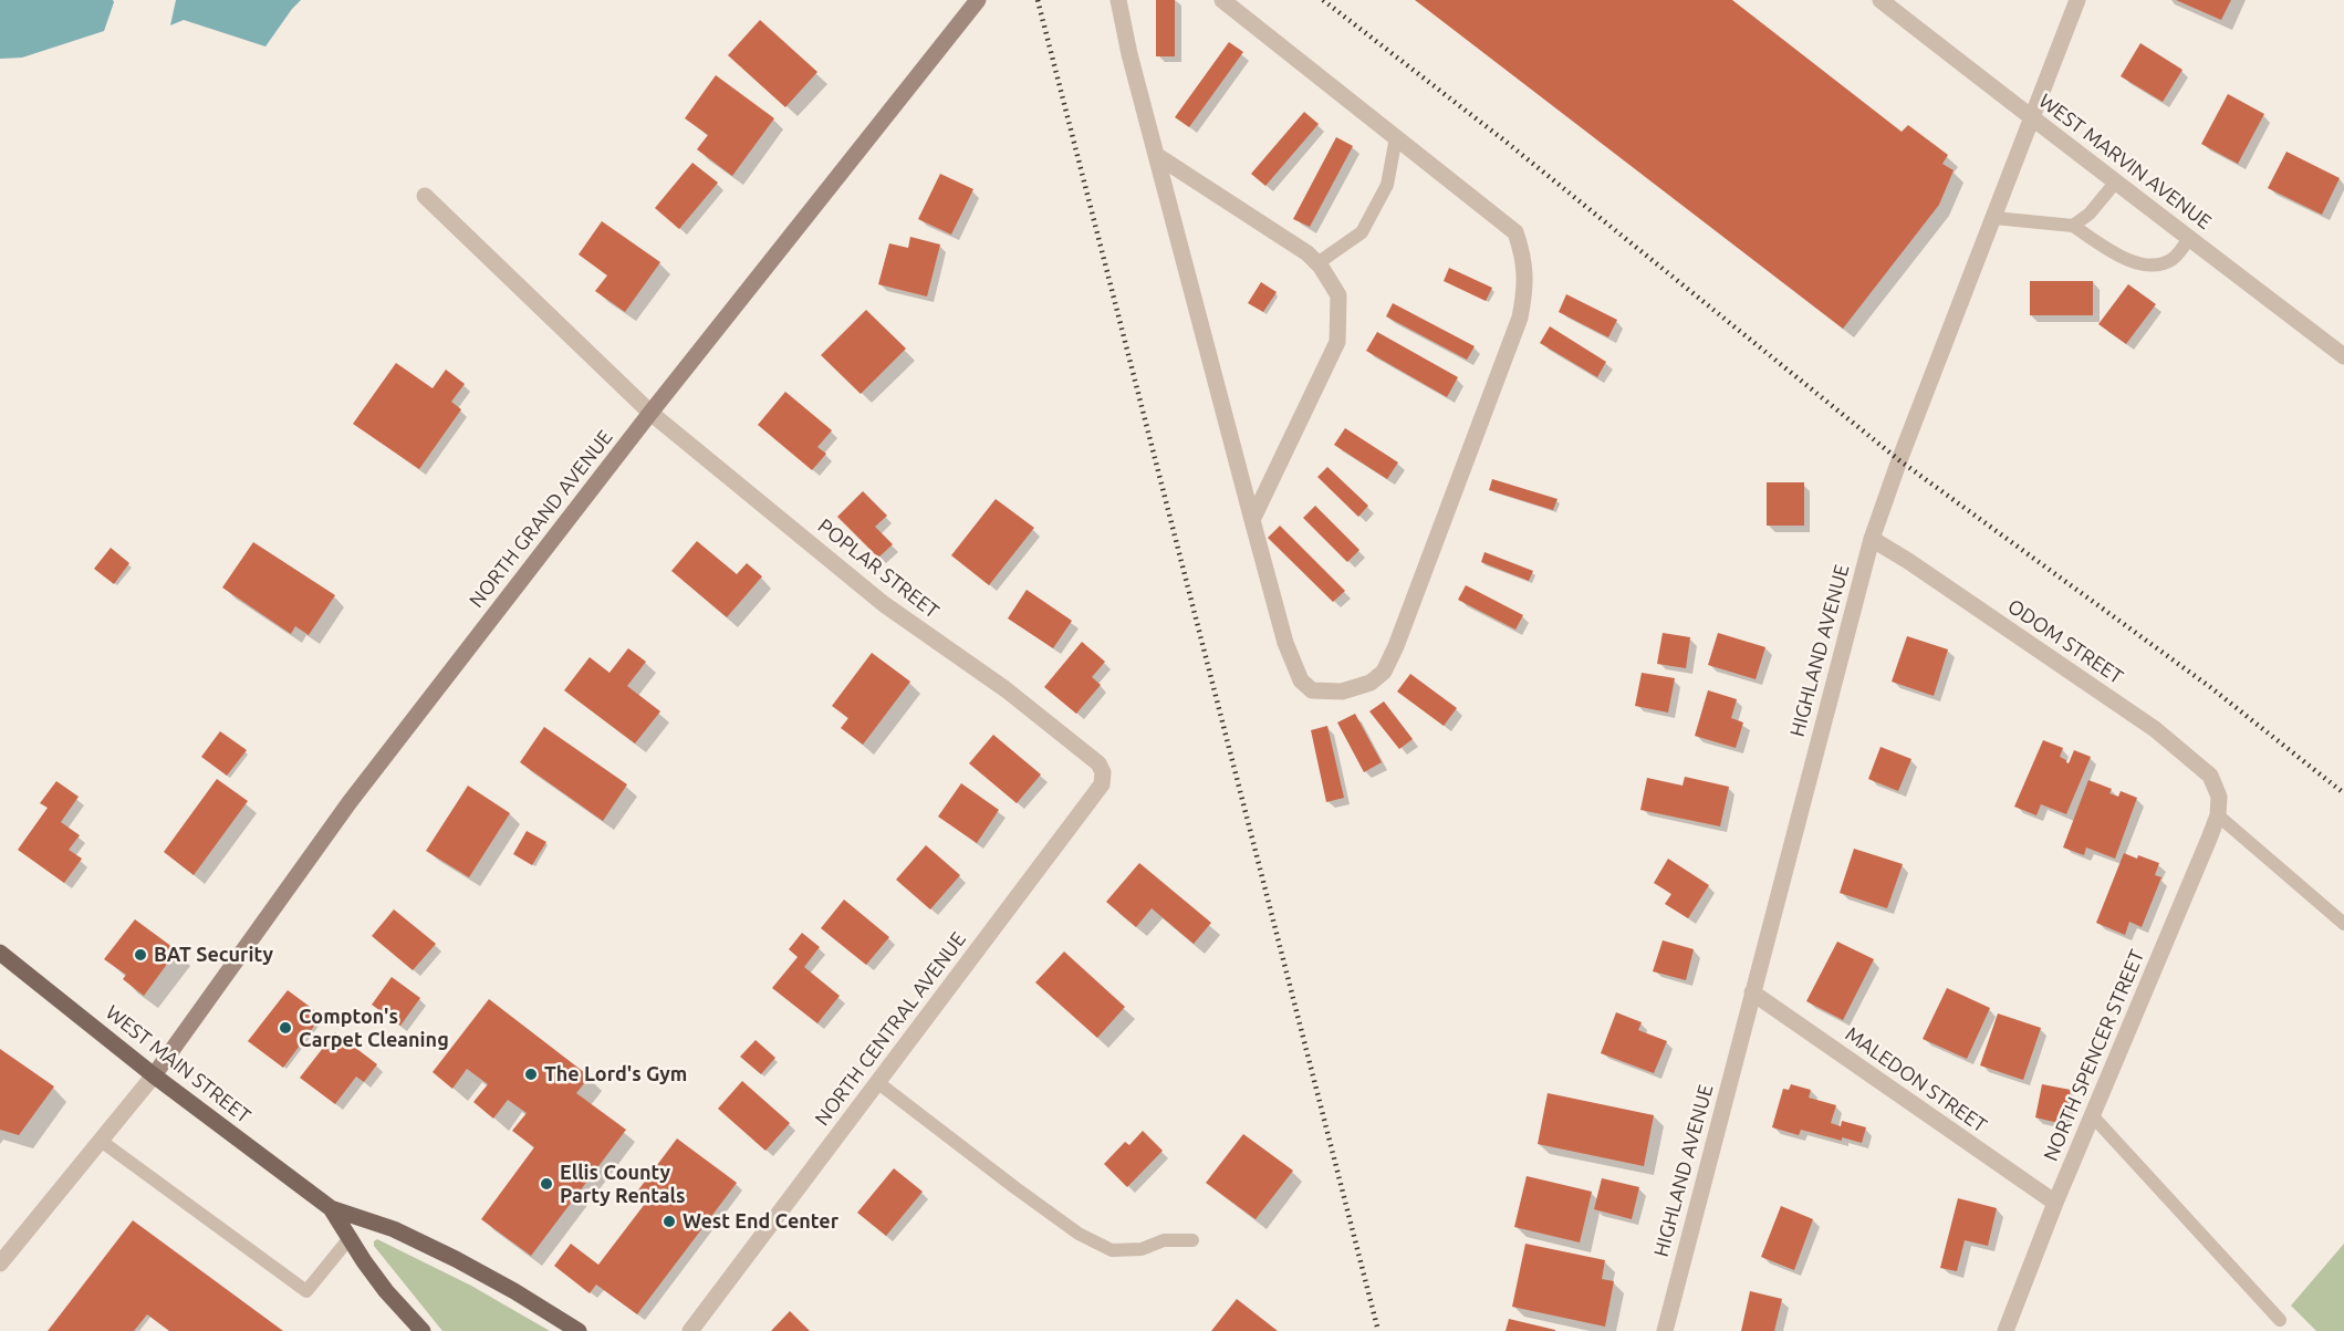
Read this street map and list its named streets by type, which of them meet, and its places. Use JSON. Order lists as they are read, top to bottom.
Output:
{
  "streets": {
    "main road": ["NORTH GRAND AVENUE", "WEST MAIN STREET"],
    "street": [
      "WEST MARVIN AVENUE",
      "POPLAR STREET",
      "ODOM STREET",
      "HIGHLAND AVENUE",
      "NORTH CENTRAL AVENUE",
      "NORTH SPENCER STREET",
      "MALEDON STREET"
    ]
  },
  "crossings": [
    ["WEST MARVIN AVENUE", "HIGHLAND AVENUE"],
    ["NORTH GRAND AVENUE", "POPLAR STREET"],
    ["NORTH GRAND AVENUE", "WEST MAIN STREET"],
    ["POPLAR STREET", "NORTH CENTRAL AVENUE"],
    ["ODOM STREET", "HIGHLAND AVENUE"],
    ["ODOM STREET", "NORTH SPENCER STREET"],
    ["HIGHLAND AVENUE", "MALEDON STREET"],
    ["NORTH SPENCER STREET", "MALEDON STREET"]
  ],
  "places": [
    "BAT Security",
    "Compton's Carpet Cleaning",
    "The Lord's Gym",
    "Ellis County Party Rentals",
    "West End Center"
  ]
}
